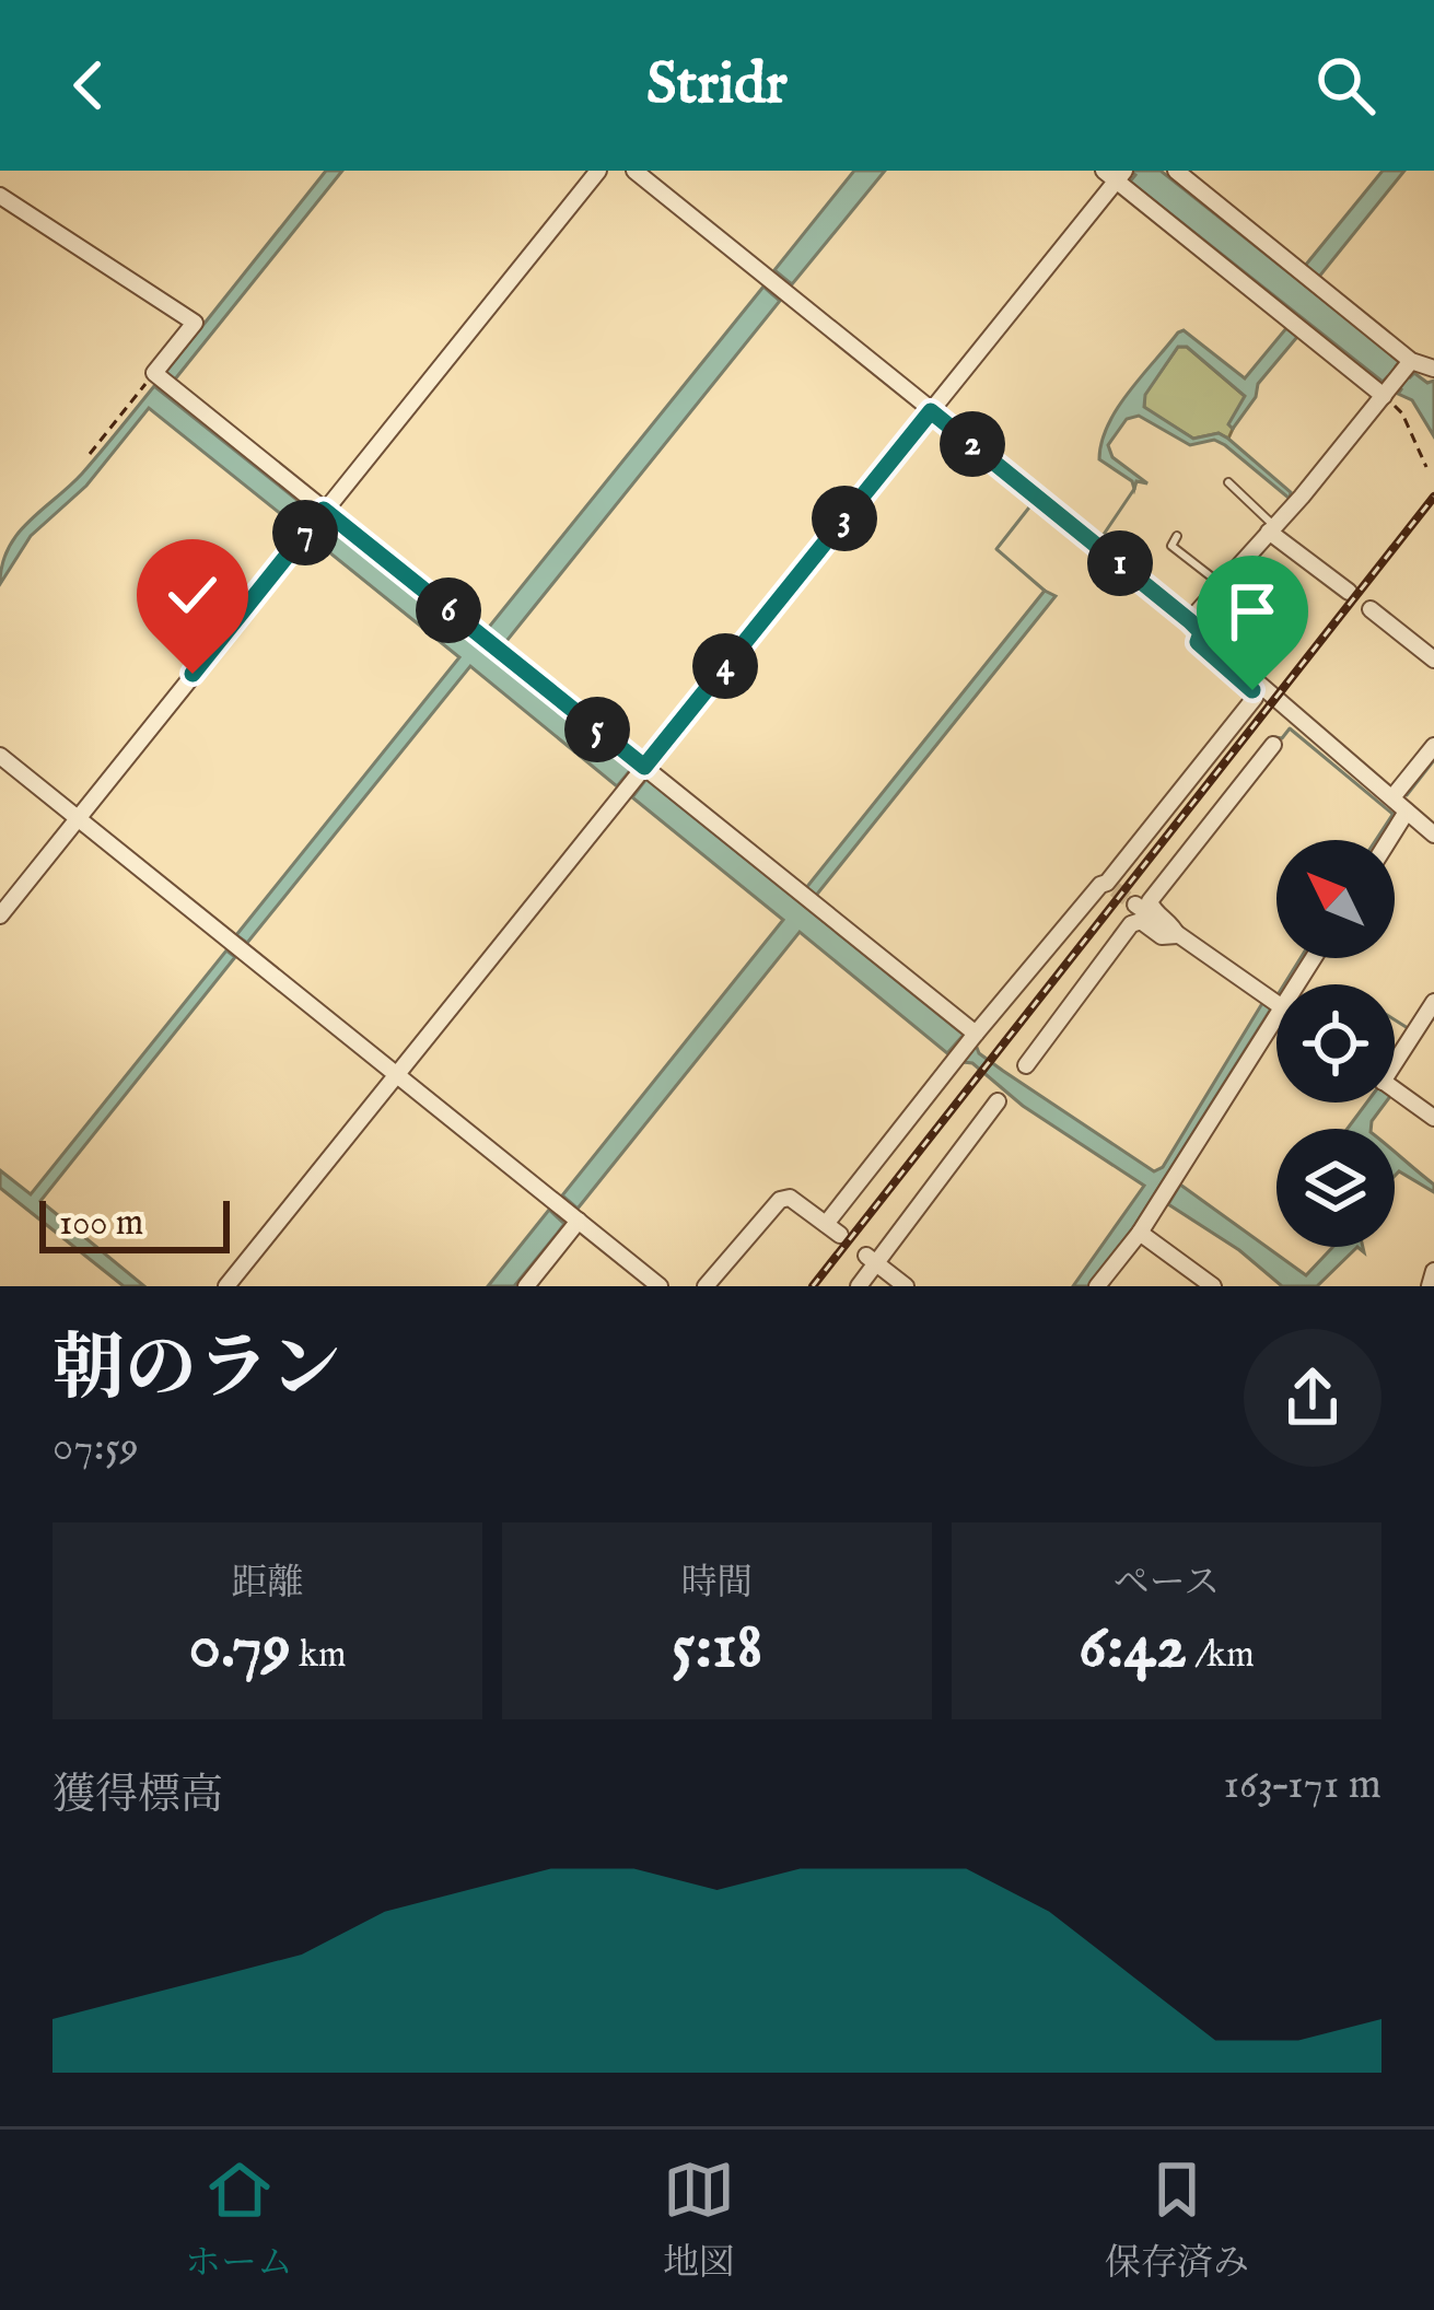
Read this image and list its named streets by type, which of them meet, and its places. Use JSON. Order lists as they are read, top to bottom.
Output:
{
  "scale_bar": "100 m",
  "north": "top left",
  "page": {
    "header": "Stridr",
    "pins": [
      "2",
      "3",
      "7",
      "1",
      "6",
      "4",
      "5"
    ],
    "scale": "100 m",
    "heading": ["朝のラン", "07:59"],
    "stats": [
      ["距離", "0.79 km"],
      ["時間", "5:18"],
      ["ペース", "6:42 /km"]
    ],
    "chart": ["獲得標高", "163–171 m"],
    "tabs": ["ホーム", "地図", "保存済み"]
  }
}
